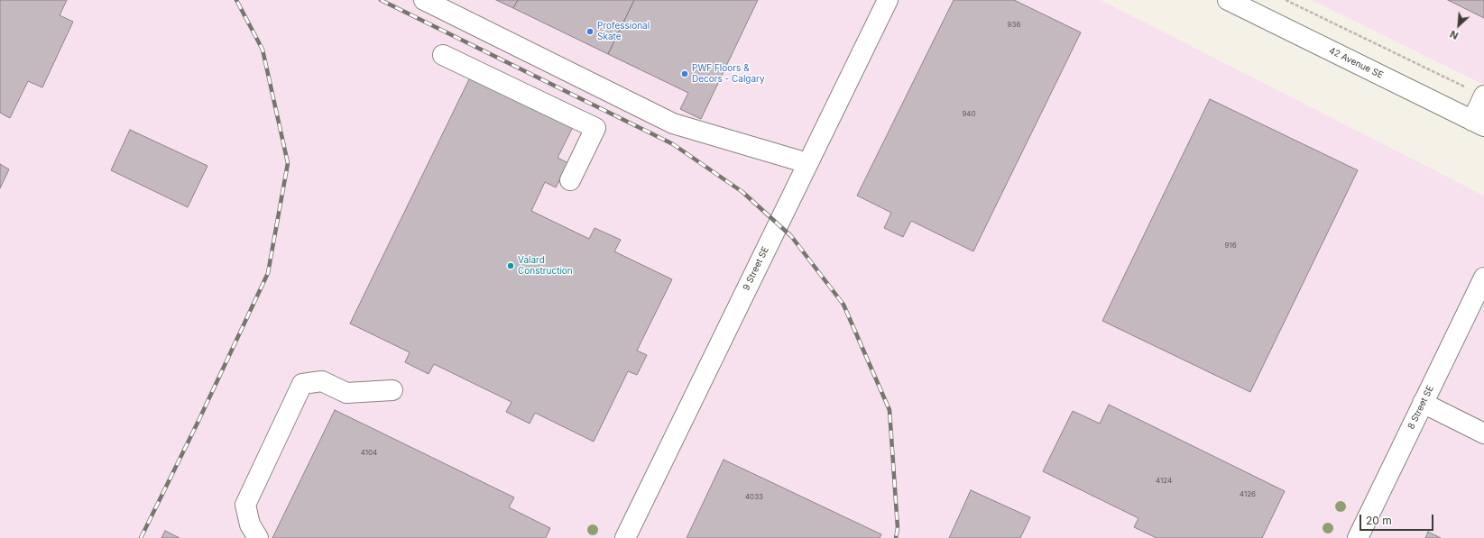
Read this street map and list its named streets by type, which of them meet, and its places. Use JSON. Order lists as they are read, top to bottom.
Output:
{
  "streets": {
    "street": ["42 Avenue SE", "9 Street SE", "8 Street SE"]
  },
  "places": ["Professional Skate", "PWF Floors & Decors - Calgary", "Valard Construction"],
  "house_numbers": [
    "936",
    "940",
    "916",
    "4104",
    "4124",
    "4126",
    "4033"
  ],
  "scale_bar": "20 m",
  "north": "bottom left"
}
